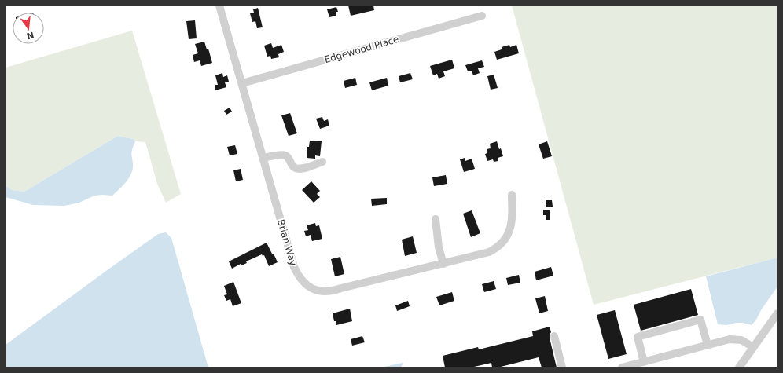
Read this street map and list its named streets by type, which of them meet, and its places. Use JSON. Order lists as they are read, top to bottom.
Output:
{
  "streets": {
    "street": ["Edgewood Place", "Brian Way"]
  },
  "crossings": [
    ["Edgewood Place", "Brian Way"]
  ],
  "north": "bottom"
}
